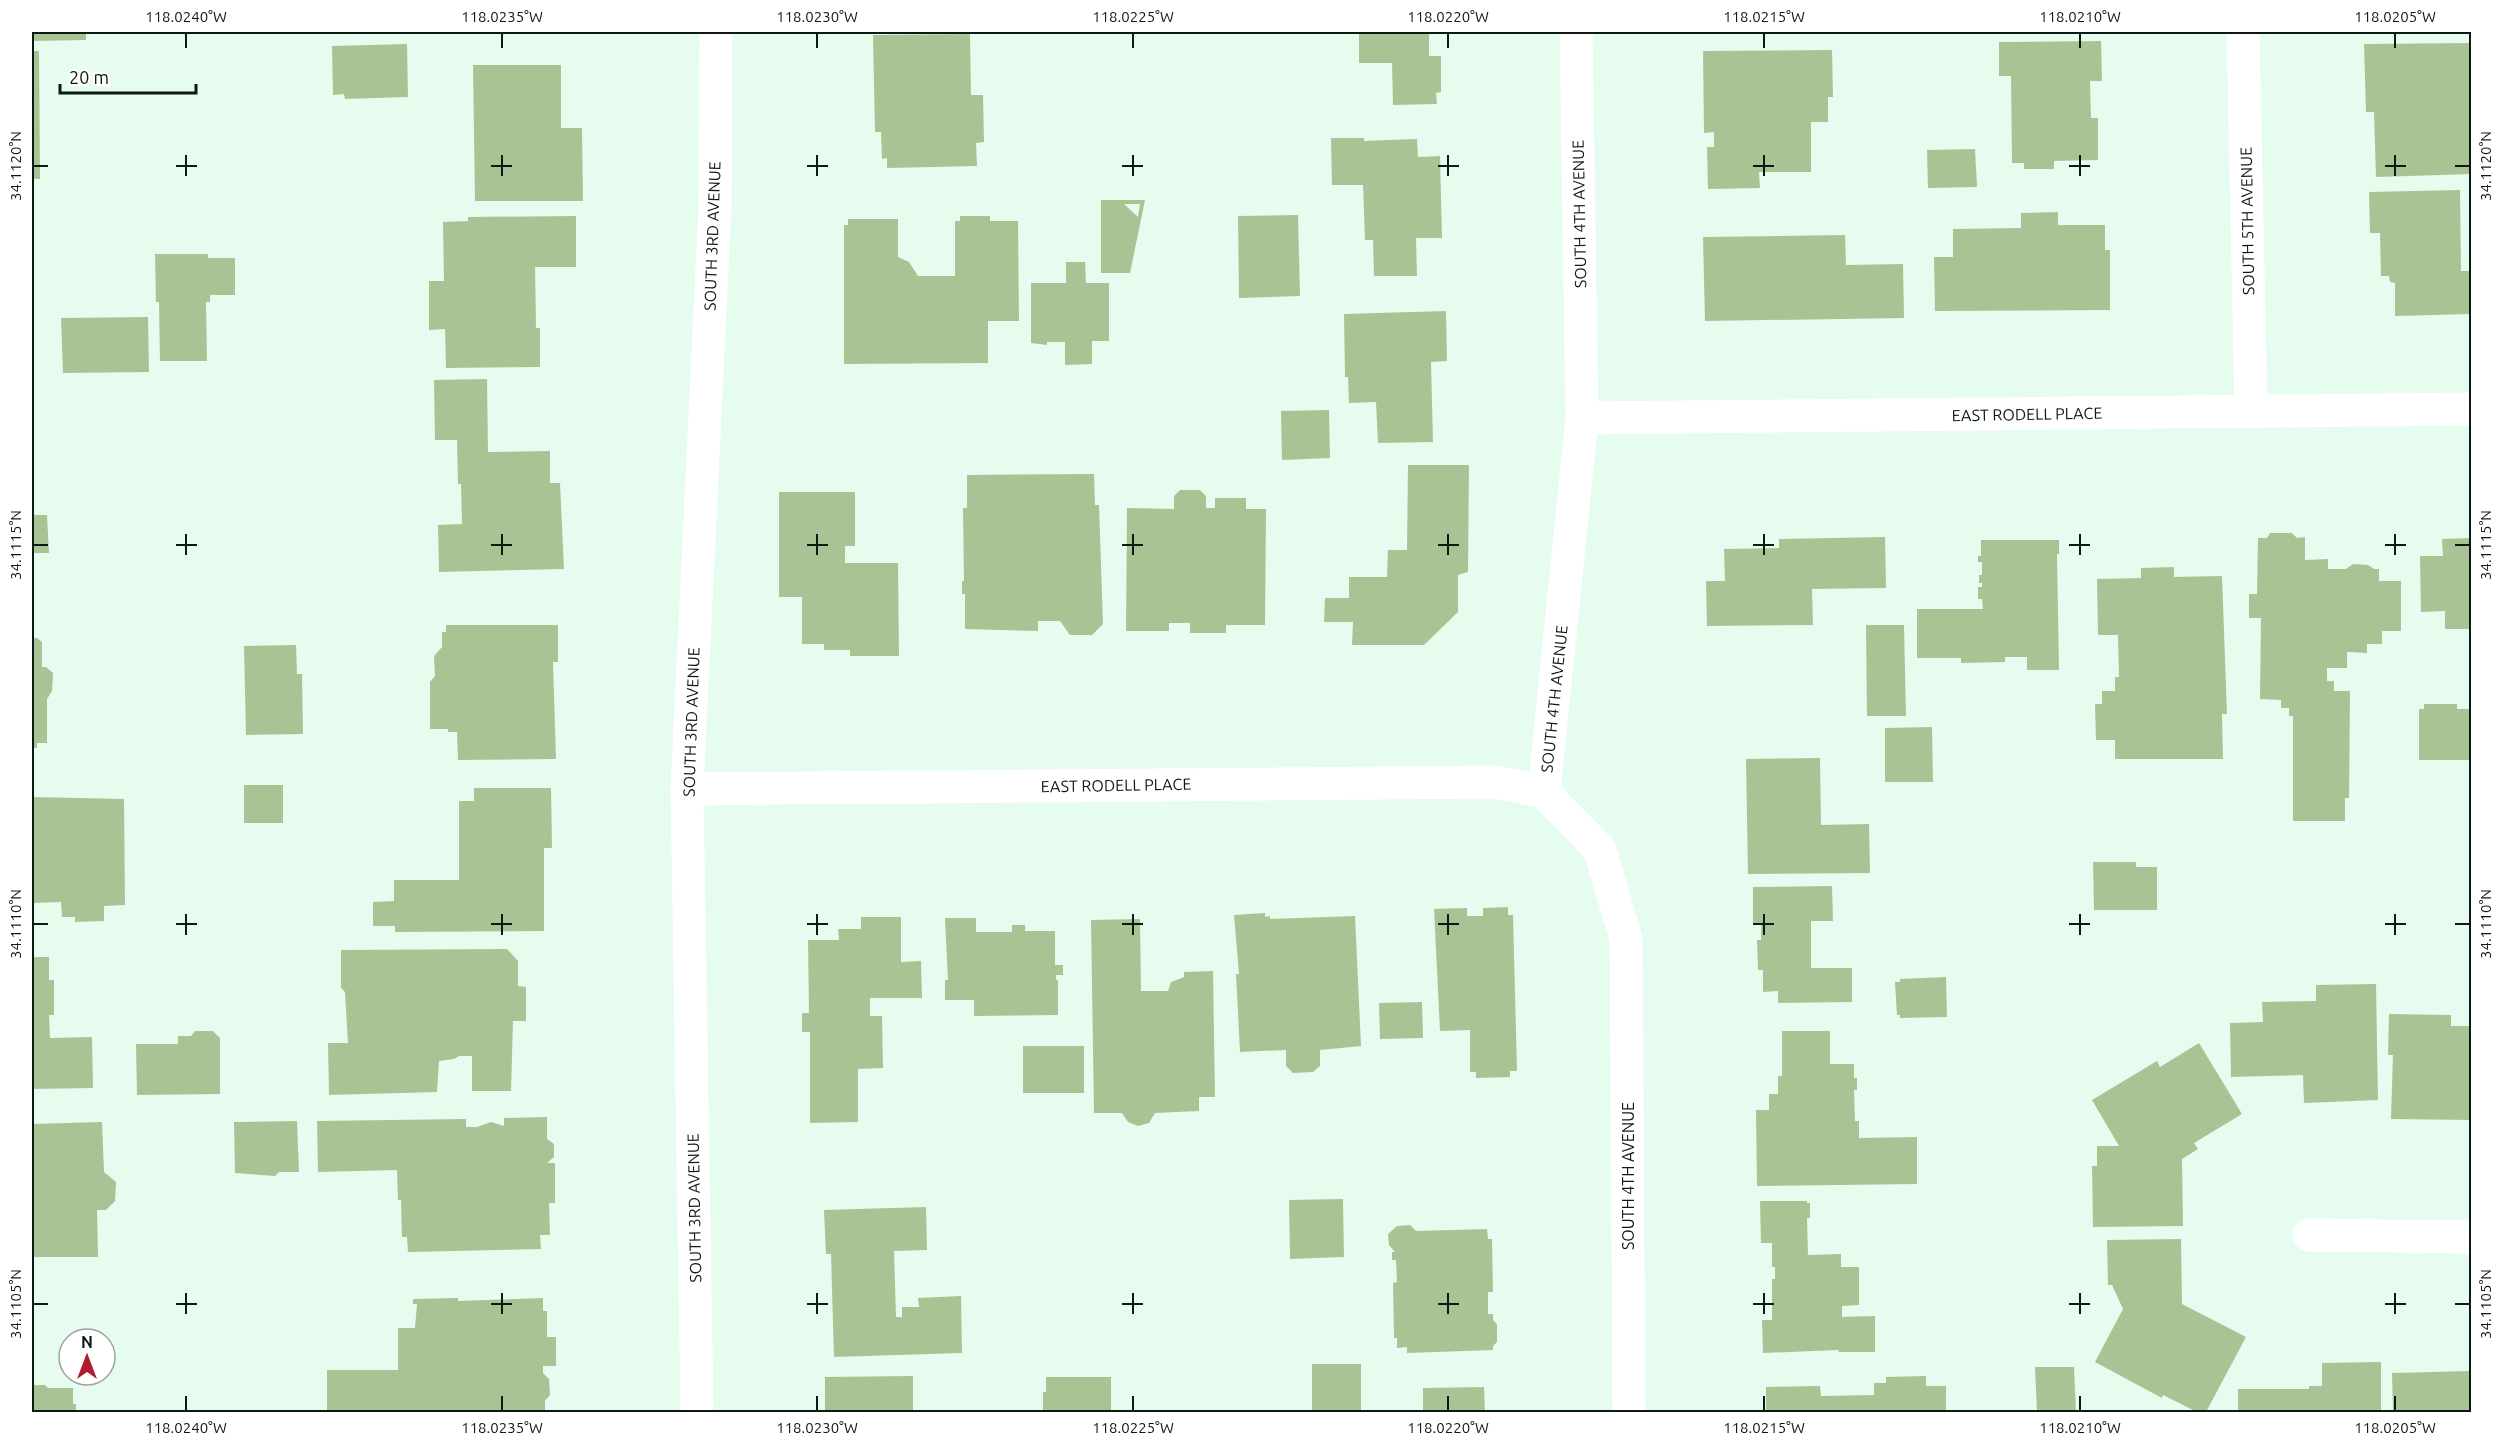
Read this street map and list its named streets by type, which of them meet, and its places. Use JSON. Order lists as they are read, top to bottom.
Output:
{
  "streets": {
    "street": [
      "SOUTH 4TH AVENUE",
      "SOUTH 5TH AVENUE",
      "SOUTH 3RD AVENUE",
      "EAST RODELL PLACE"
    ]
  },
  "crossings": [
    ["SOUTH 4TH AVENUE", "EAST RODELL PLACE"],
    ["SOUTH 5TH AVENUE", "EAST RODELL PLACE"],
    ["SOUTH 3RD AVENUE", "EAST RODELL PLACE"]
  ],
  "scale_bar": "20 m",
  "north": "top",
  "coordinates": [
    "118.0240°W",
    "118.0235°W",
    "118.0230°W",
    "118.0225°W",
    "118.0220°W",
    "118.0215°W",
    "118.0210°W",
    "118.0205°W",
    "34.1120°N",
    "34.1115°N",
    "34.1110°N",
    "34.1105°N"
  ]
}
